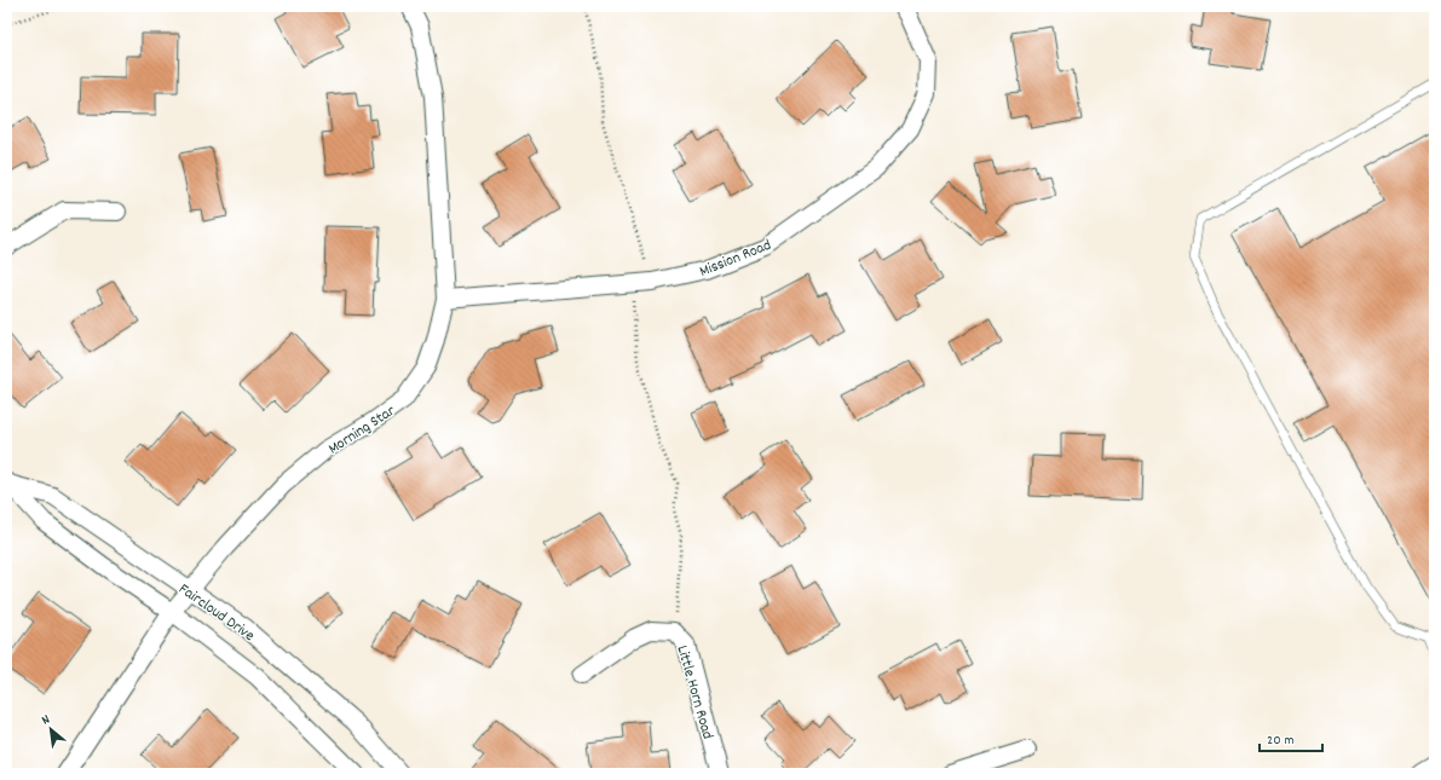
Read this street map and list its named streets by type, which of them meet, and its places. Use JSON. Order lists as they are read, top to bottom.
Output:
{
  "streets": {
    "street": [
      "Mission Road",
      "Morning Star",
      "Faircloud Drive",
      "Little Horn Road"
    ]
  },
  "crossings": [
    ["Mission Road", "Morning Star"],
    ["Morning Star", "Faircloud Drive"]
  ],
  "scale_bar": "20 m",
  "north": "top left"
}
